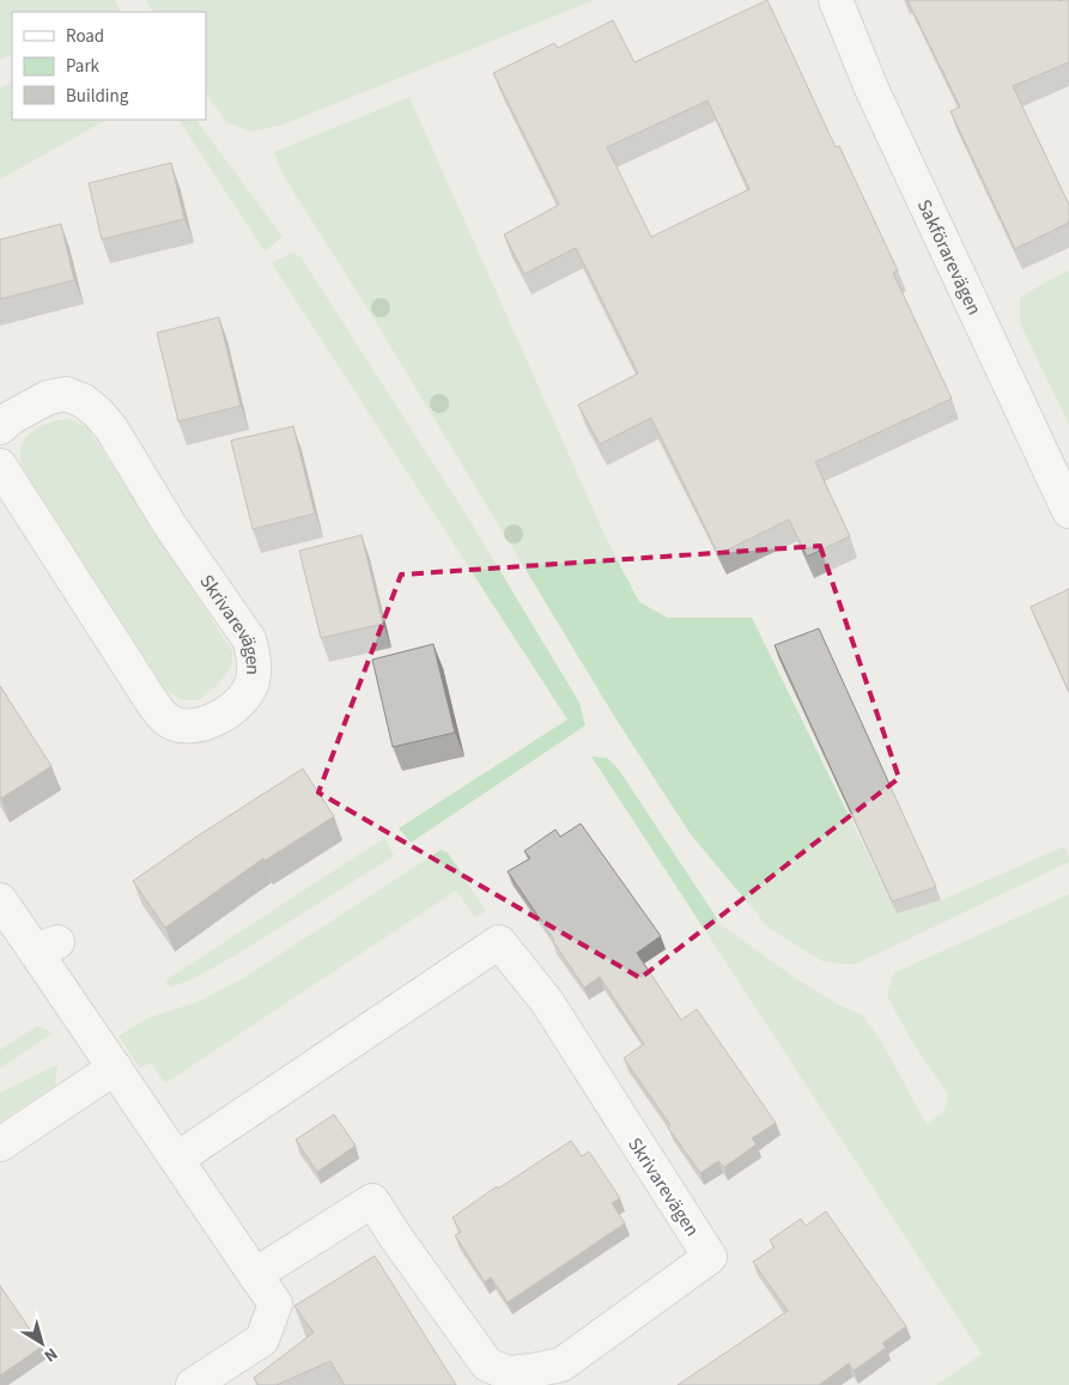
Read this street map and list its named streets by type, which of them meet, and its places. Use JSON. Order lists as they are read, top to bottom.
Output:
{
  "streets": {
    "street": ["Sakförarevägen", "Skrivarevägen"]
  },
  "legend": ["Road", "Park", "Building"],
  "north": "bottom right"
}
